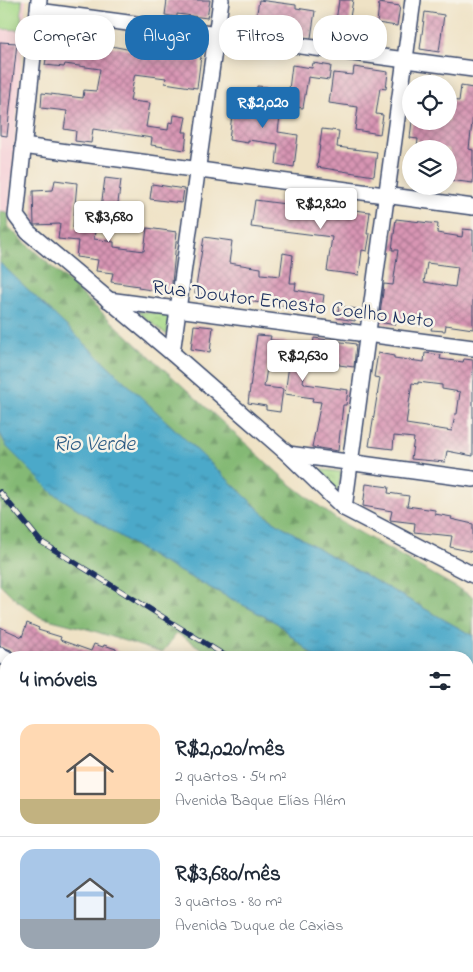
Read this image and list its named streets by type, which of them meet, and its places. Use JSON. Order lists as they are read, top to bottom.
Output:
{
  "streets": {
    "street": ["Rua Doutor Ernesto Coelho Neto"]
  },
  "water": ["Rio Verde"],
  "page": {
    "chip": [
      "Comprar",
      "Alugar",
      "Filtros",
      "Novo"
    ],
    "price": [
      "R$2,020",
      "R$2,820",
      "R$3,680",
      "R$2,630"
    ],
    "heading": "4 imóveis",
    "list": [
      {
        "name": "R$2,020/mês",
        "note": "2 quartos · 54 m² · Avenida Baque Elías Além"
      },
      {
        "name": "R$3,680/mês",
        "note": "3 quartos · 80 m² · Avenida Duque de Caxias"
      }
    ]
  }
}
